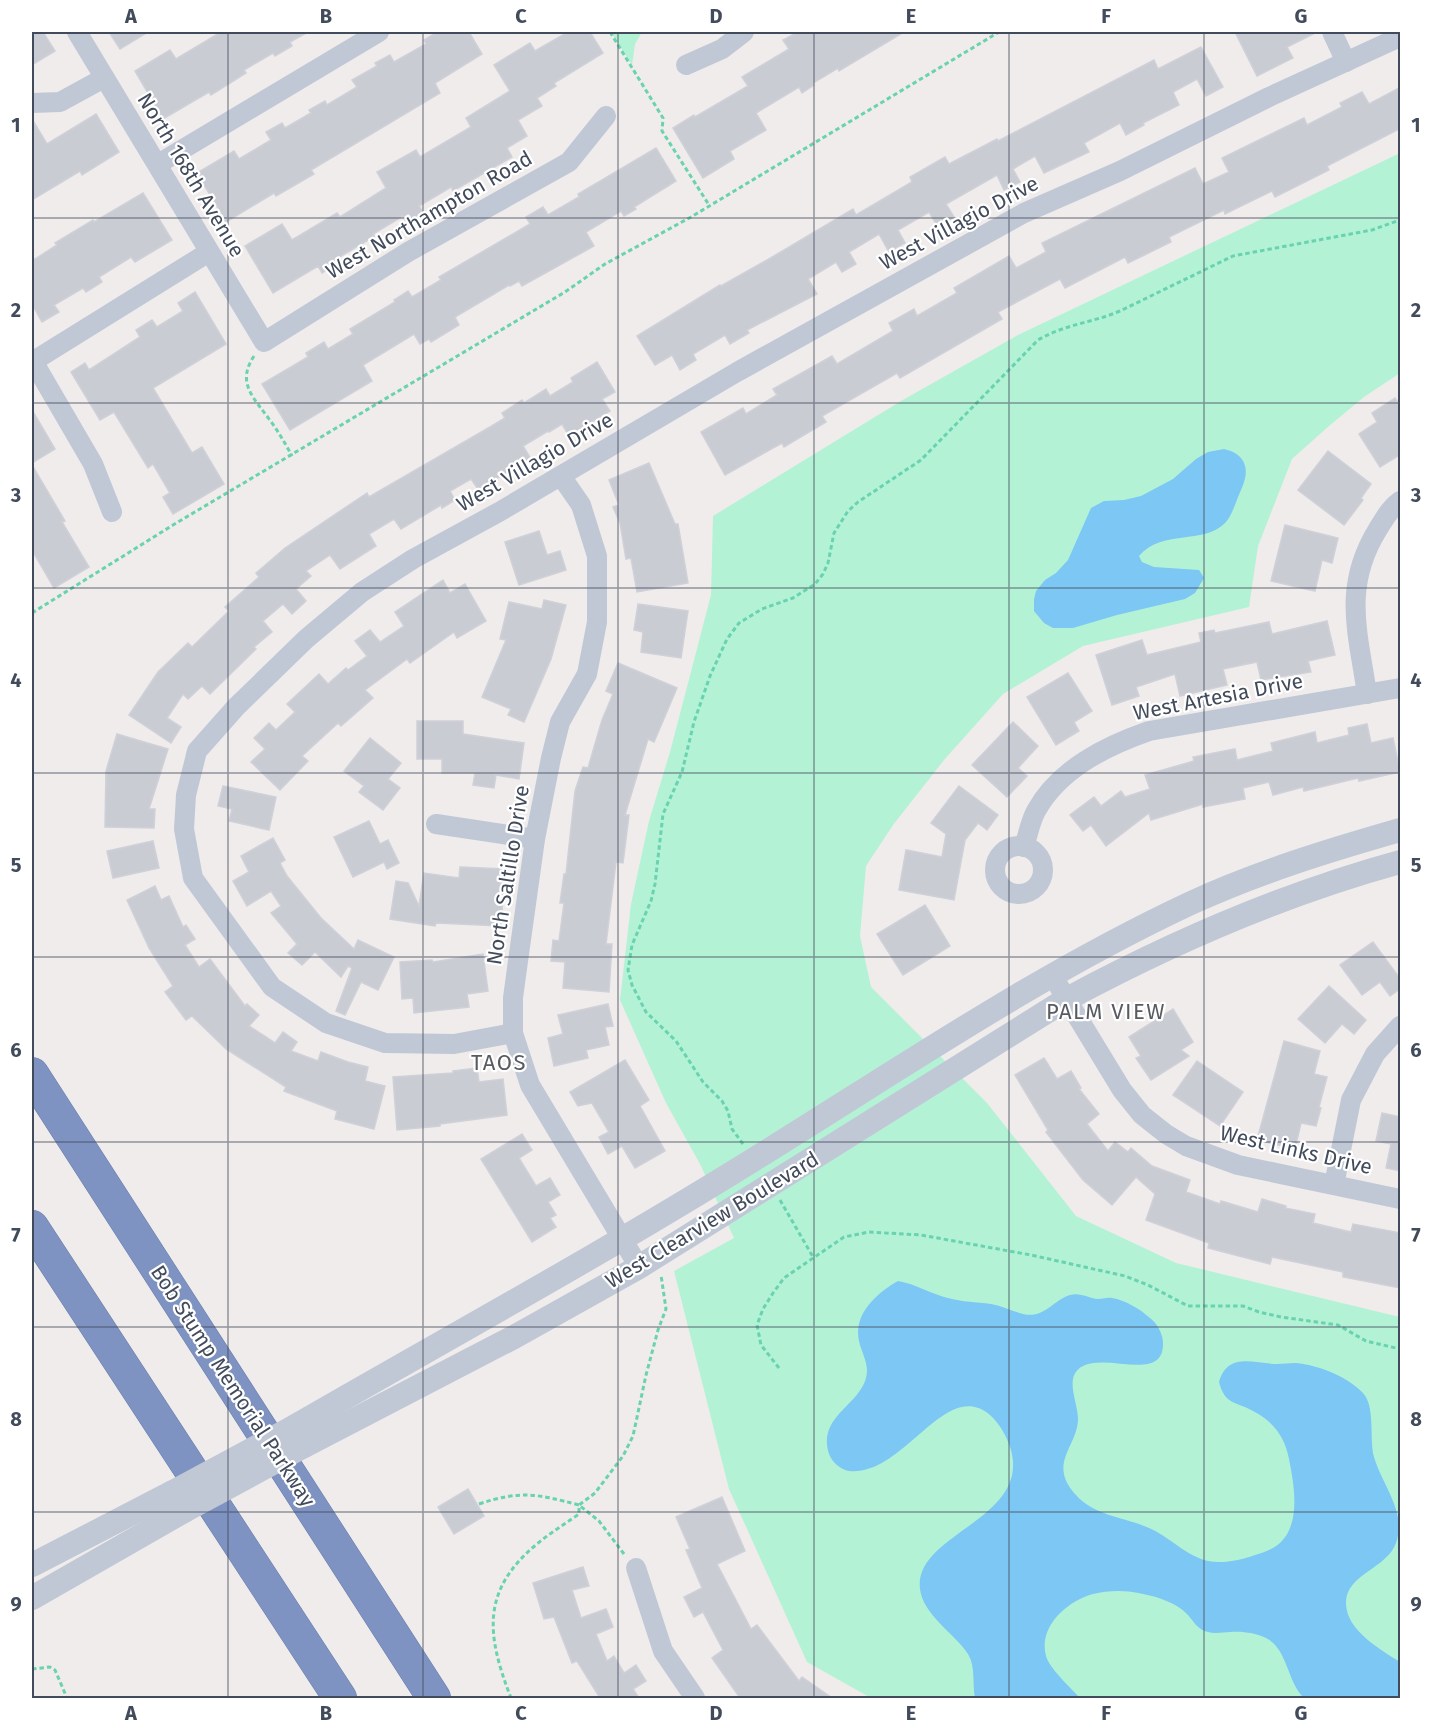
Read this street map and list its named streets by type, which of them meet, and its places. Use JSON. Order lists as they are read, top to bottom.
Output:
{
  "streets": {
    "highway": ["Bob Stump Memorial Parkway"],
    "street": [
      "North 168th Avenue",
      "West Northampton Road",
      "West Villagio Drive",
      "West Artesia Drive",
      "North Saltillo Drive",
      "West Links Drive",
      "West Clearview Boulevard"
    ]
  },
  "crossings": [
    ["North 168th Avenue", "West Northampton Road"],
    ["West Villagio Drive", "North Saltillo Drive"],
    ["North Saltillo Drive", "West Clearview Boulevard"],
    ["West Links Drive", "West Clearview Boulevard"]
  ],
  "districts": ["PALM VIEW", "TAOS"],
  "grid": {
    "columns": [
      "A",
      "B",
      "C",
      "D",
      "E",
      "F",
      "G"
    ],
    "rows": [
      "1",
      "2",
      "3",
      "4",
      "5",
      "6",
      "7",
      "8",
      "9"
    ]
  }
}
